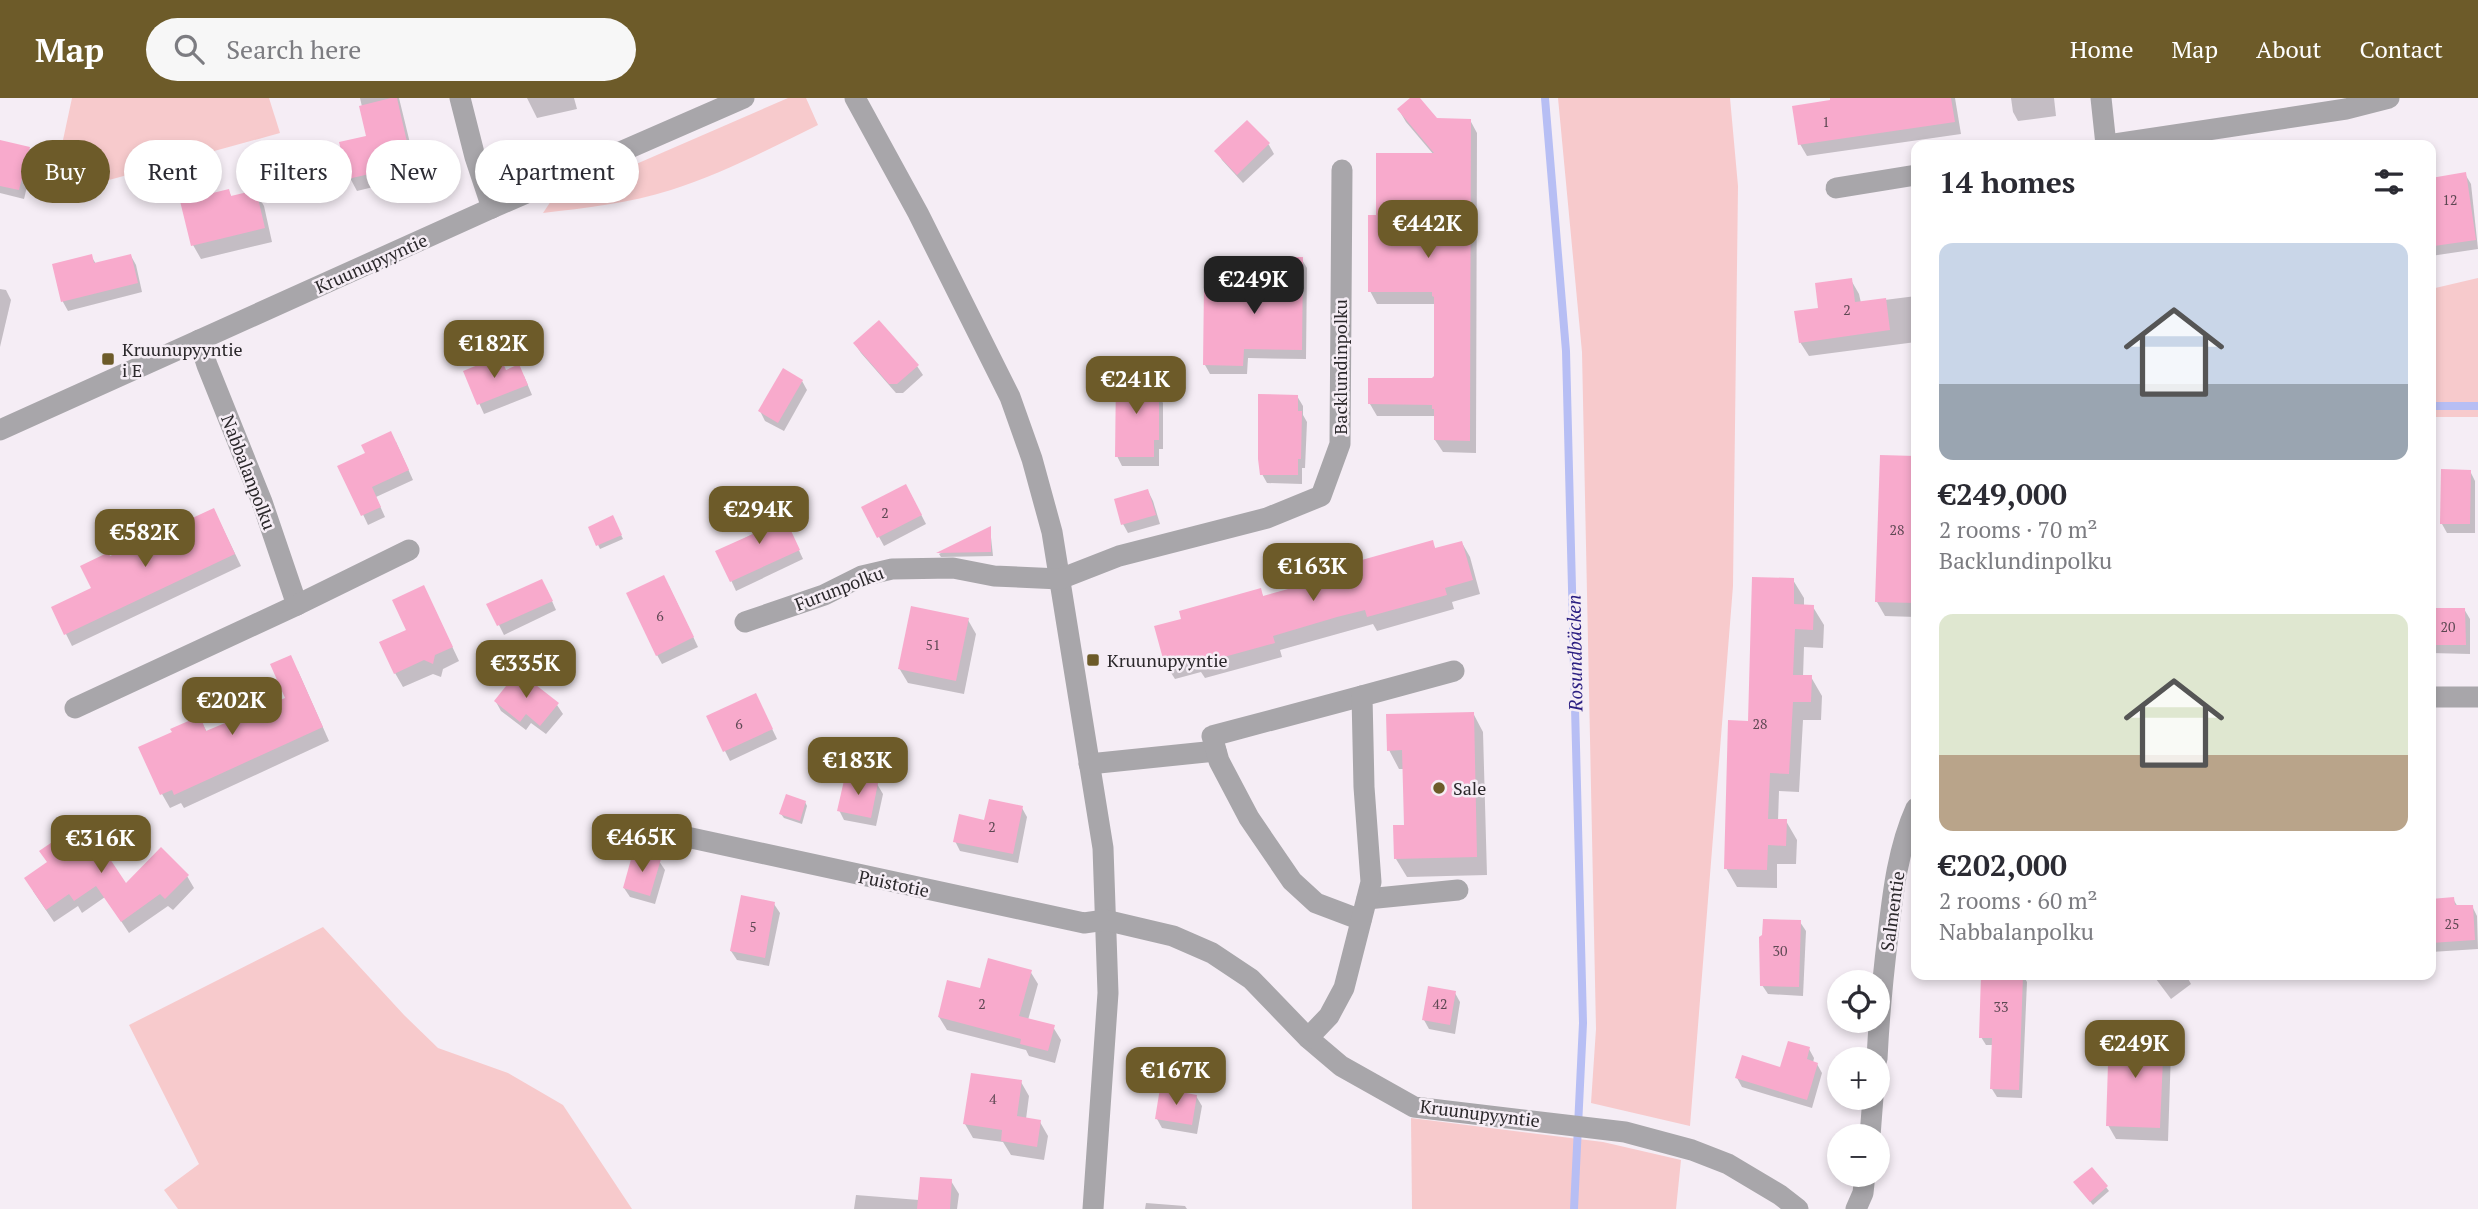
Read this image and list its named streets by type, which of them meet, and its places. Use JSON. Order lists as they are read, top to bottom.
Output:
{
  "streets": {
    "street": [
      "Kruunupyyntie",
      "Backlundinpolku",
      "Nabbalanpolku",
      "Furunpolku",
      "Puistotie",
      "Salmentie"
    ]
  },
  "crossings": [
    ["Kruunupyyntie", "Nabbalanpolku"],
    ["Kruunupyyntie", "Puistotie"],
    ["Backlundinpolku", "Furunpolku"]
  ],
  "water": ["Rosundbäcken"],
  "places": {
    "transit": ["Kruunupyyntie i E", "Kruunupyyntie"],
    "other": ["Sale"]
  },
  "house_numbers": [
    "1",
    "12",
    "2",
    "2",
    "28",
    "6",
    "20",
    "51",
    "6",
    "28",
    "2",
    "25",
    "5",
    "30",
    "2",
    "42",
    "33",
    "4"
  ],
  "page": {
    "header": "Map",
    "search": "Search here",
    "nav": [
      "Home",
      "Map",
      "About",
      "Contact"
    ],
    "chip": [
      "Buy",
      "Rent",
      "Filters",
      "New",
      "Apartment"
    ],
    "heading": "14 homes",
    "price": [
      "€442K",
      "€249K",
      "€182K",
      "€241K",
      "€294K",
      "€582K",
      "€163K",
      "€335K",
      "€202K",
      "€183K",
      "€465K",
      "€316K",
      "€249K",
      "€167K"
    ],
    "list": [
      {
        "name": "€249,000",
        "note": "2 rooms · 70 m² · Backlundinpolku"
      },
      {
        "name": "€202,000",
        "note": "2 rooms · 60 m² · Nabbalanpolku"
      }
    ],
    "map_buttons": ["+", "−"]
  }
}
